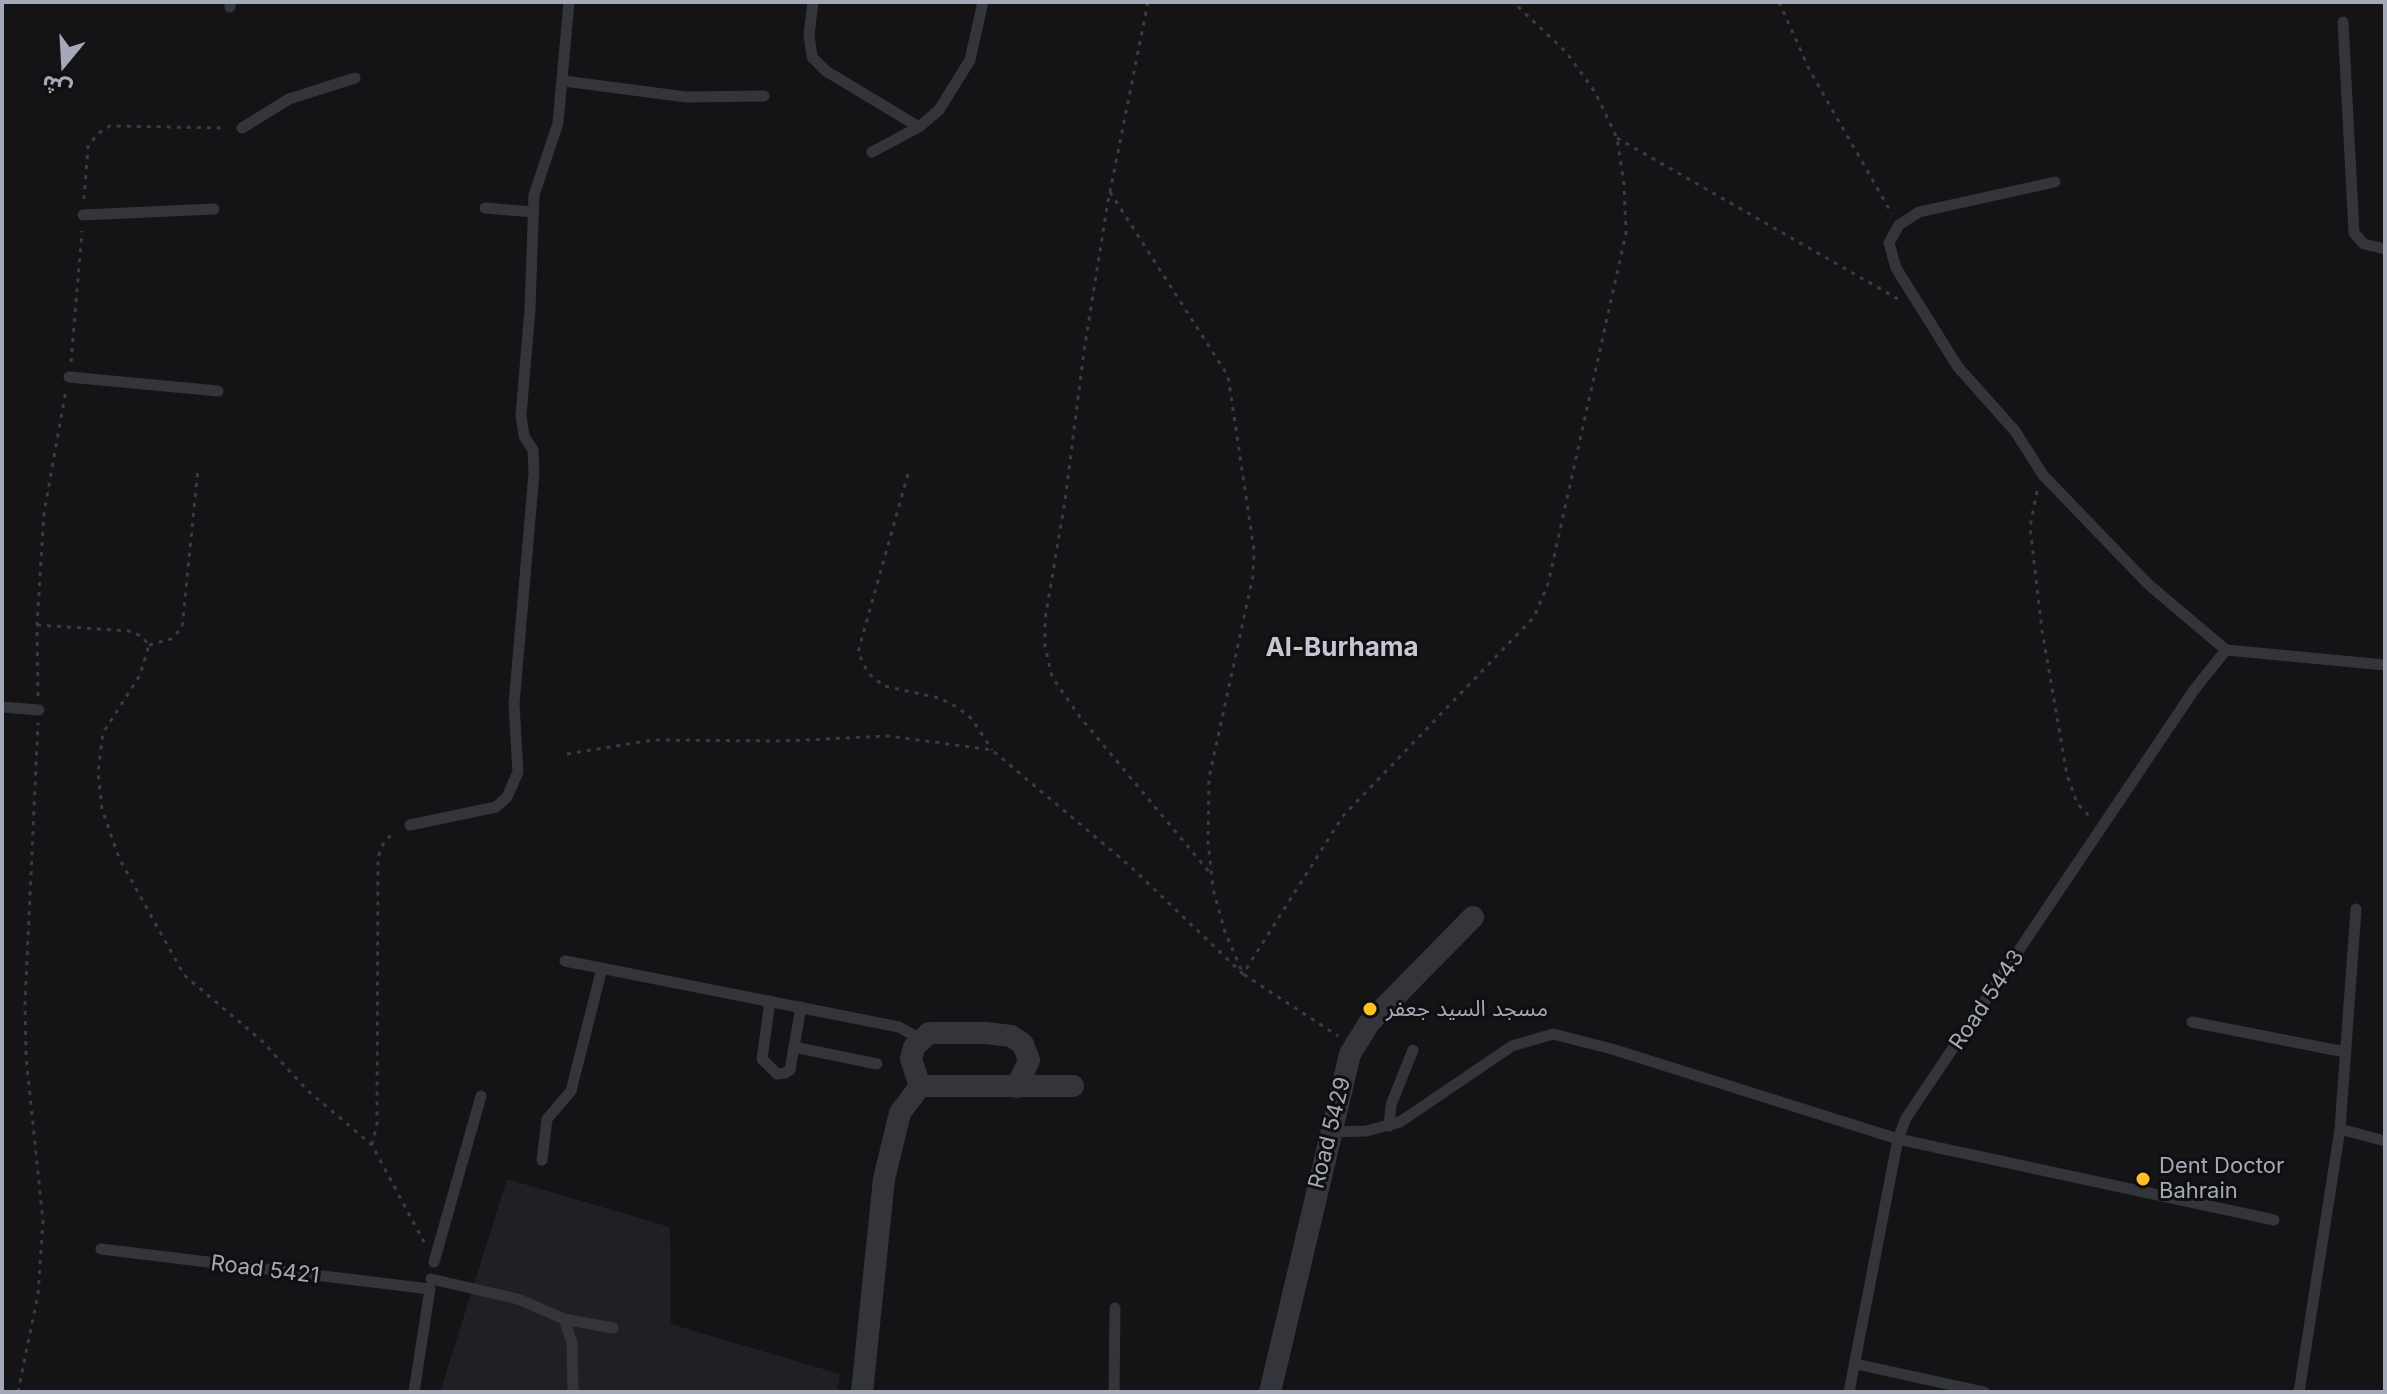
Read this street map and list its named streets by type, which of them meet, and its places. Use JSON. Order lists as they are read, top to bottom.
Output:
{
  "streets": {
    "street": ["Road 5429"],
    "lane": ["Road 5443", "Road 5421"]
  },
  "districts": ["Al-Burhama"],
  "places": ["مسجد السيد جعفر", "Dent Doctor Bahrain"],
  "north": "bottom"
}
